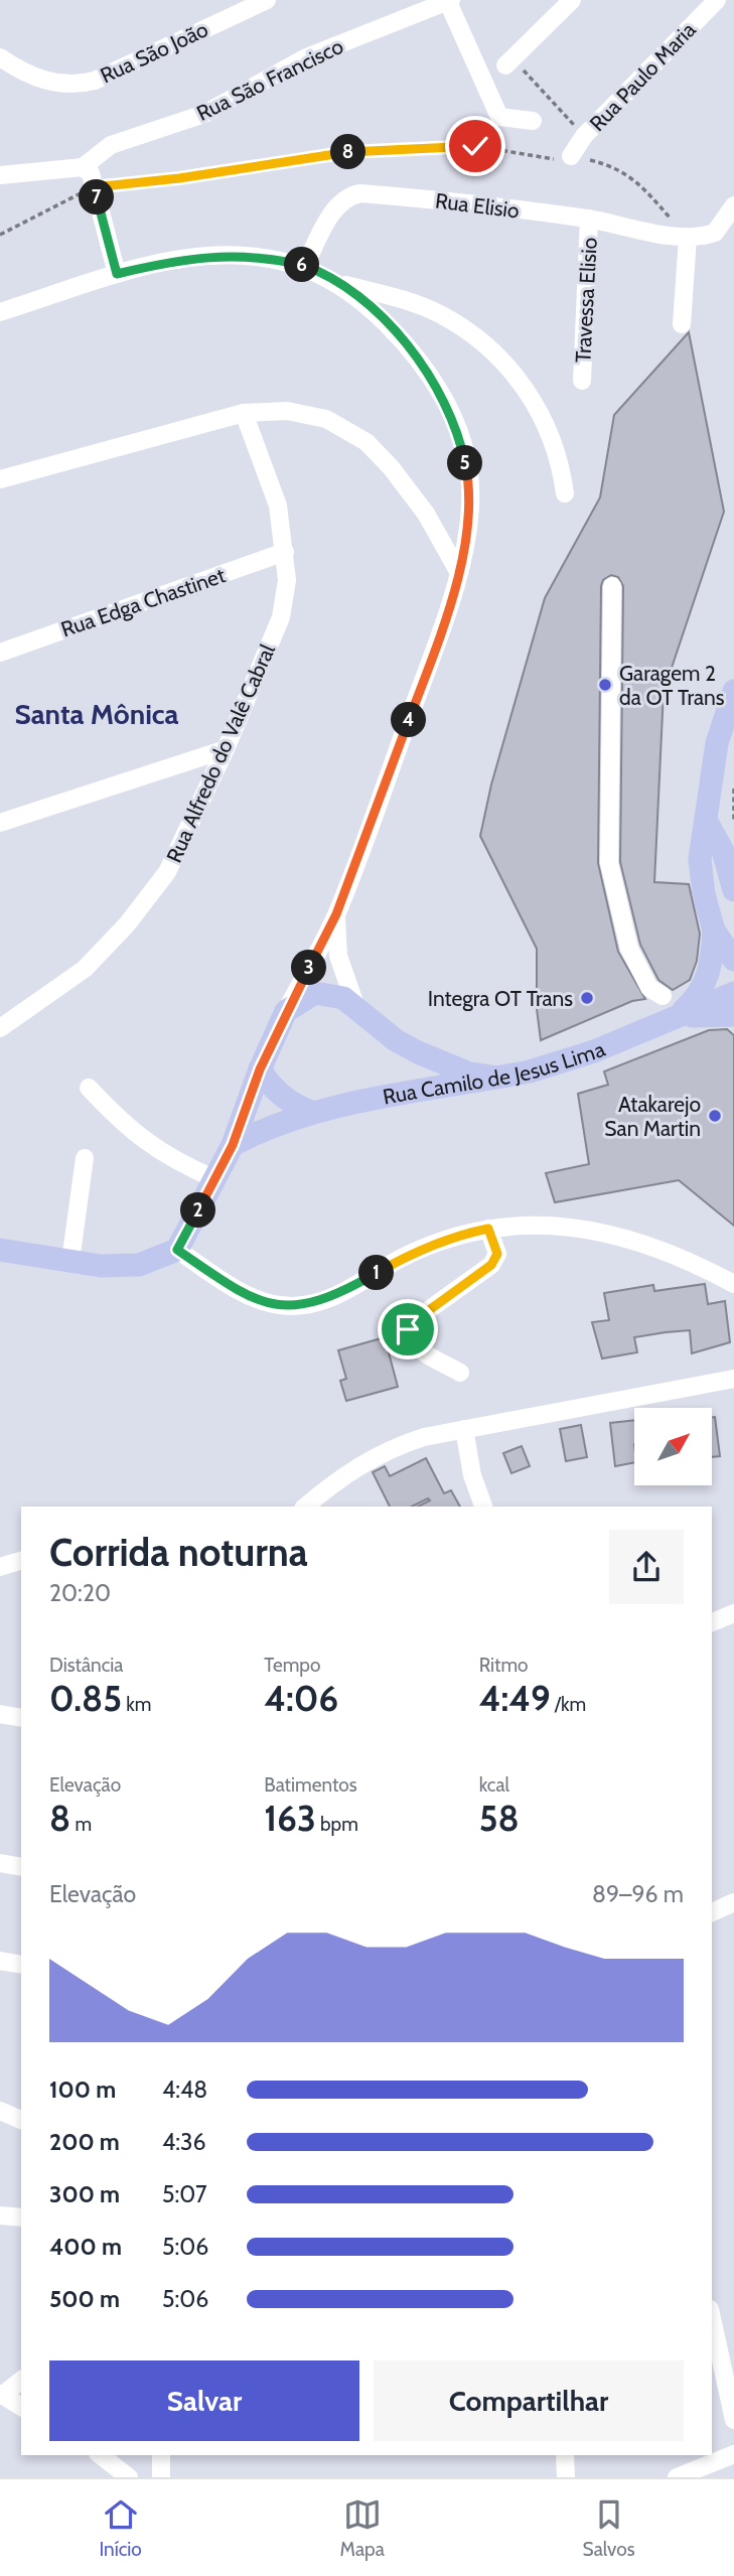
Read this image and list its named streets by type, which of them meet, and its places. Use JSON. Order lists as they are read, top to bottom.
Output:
{
  "streets": {
    "main road": ["Rua Camilo de Jesus Lima"],
    "street": [
      "Rua São João",
      "Rua Paulo Maria",
      "Rua São Francisco",
      "Rua Elisio",
      "Travessa Elisio",
      "Rua Edga Chastinet",
      "Rua Alfredo do Valê Cabral"
    ]
  },
  "crossings": [
    ["Rua Elisio", "Travessa Elisio"],
    ["Rua Edga Chastinet", "Rua Alfredo do Valê Cabral"]
  ],
  "districts": ["Santa Mônica"],
  "places": ["Garagem 2 da OT Trans", "Integra OT Trans", "Atakarejo San Martin"],
  "north": "top right",
  "page": {
    "pins": [
      "8",
      "7",
      "6",
      "5",
      "4",
      "3",
      "2",
      "1"
    ],
    "heading": ["Corrida noturna", "20:20"],
    "stats": [
      ["Distância", "0.85 km"],
      ["Tempo", "4:06"],
      ["Ritmo", "4:49 /km"],
      ["Elevação", "8 m"],
      ["Batimentos", "163 bpm"],
      ["kcal", "58"]
    ],
    "chart": ["Elevação", "89–96 m"],
    "list": [
      {
        "name": "100 m",
        "note": "4:48"
      },
      {
        "name": "200 m",
        "note": "4:36"
      },
      {
        "name": "300 m",
        "note": "5:07"
      },
      {
        "name": "400 m",
        "note": "5:06"
      },
      {
        "name": "500 m",
        "note": "5:06"
      }
    ],
    "buttons": ["Salvar", "Compartilhar"],
    "tabs": ["Início", "Mapa", "Salvos"]
  }
}
